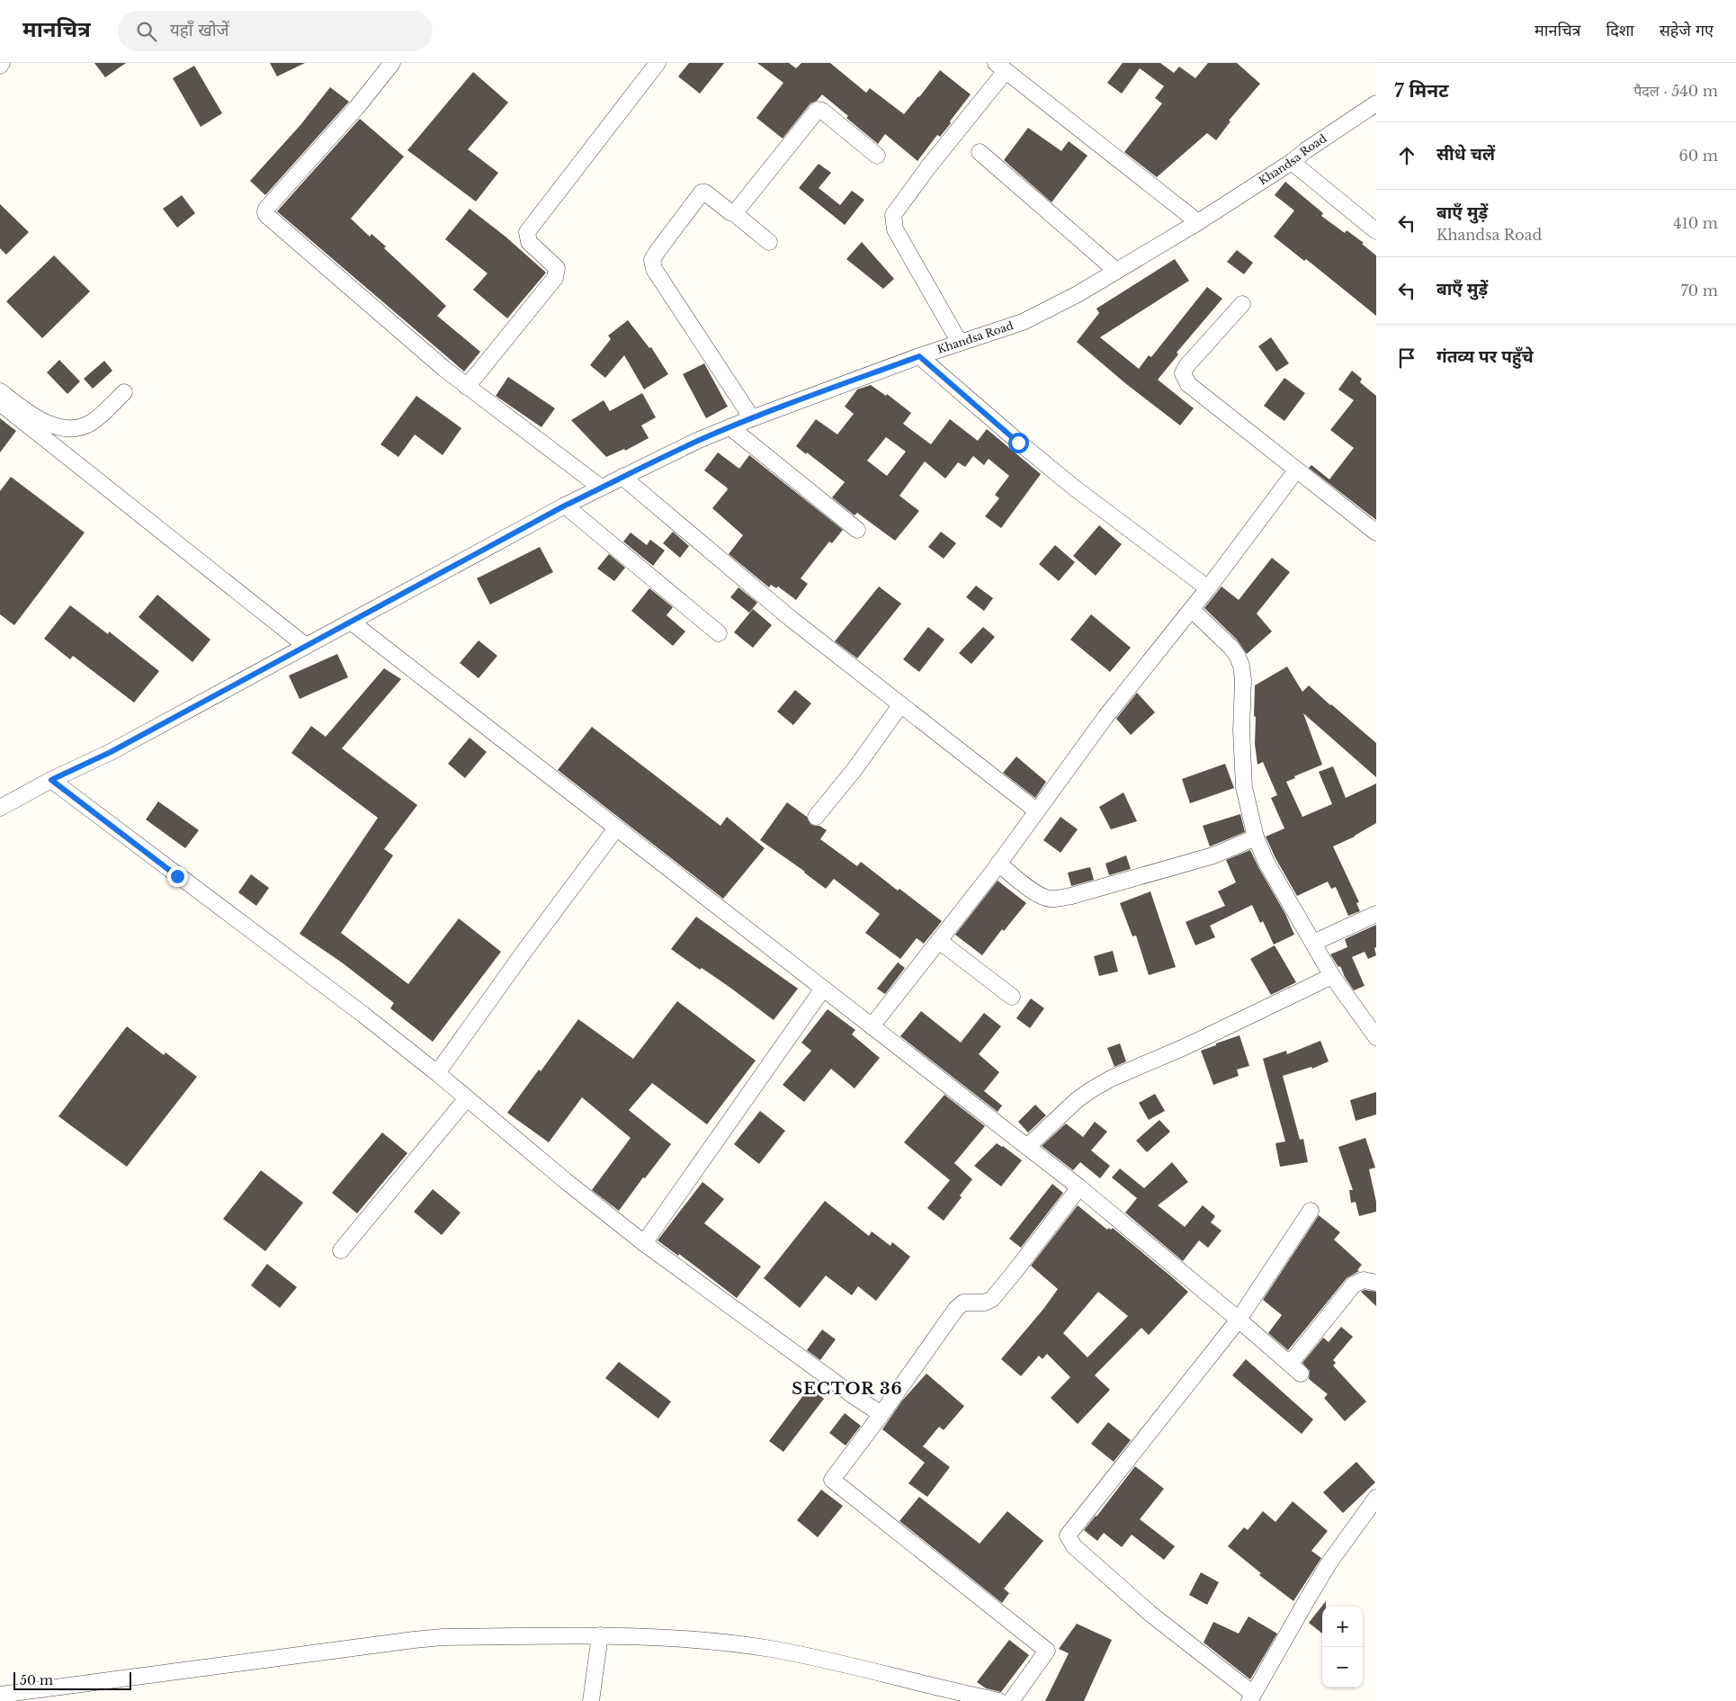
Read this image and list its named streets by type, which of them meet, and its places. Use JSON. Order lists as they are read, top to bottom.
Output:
{
  "streets": {
    "street": ["Khandsa Road"]
  },
  "districts": ["SECTOR 36"],
  "scale_bar": "50 m",
  "page": {
    "header": "मानचित्र",
    "search": "यहाँ खोजें",
    "nav": ["मानचित्र", "दिशा", "सहेजे गए"],
    "heading": ["7 मिनट", "पैदल · 540 m"],
    "list": [
      ["सीधे चलें", "60 m"],
      ["बाएँ मुड़ें", "Khandsa Road", "410 m"],
      ["बाएँ मुड़ें", "70 m"],
      "गंतव्य पर पहुँचे"
    ],
    "map_buttons": ["+", "−"],
    "scale": "50 m"
  }
}
